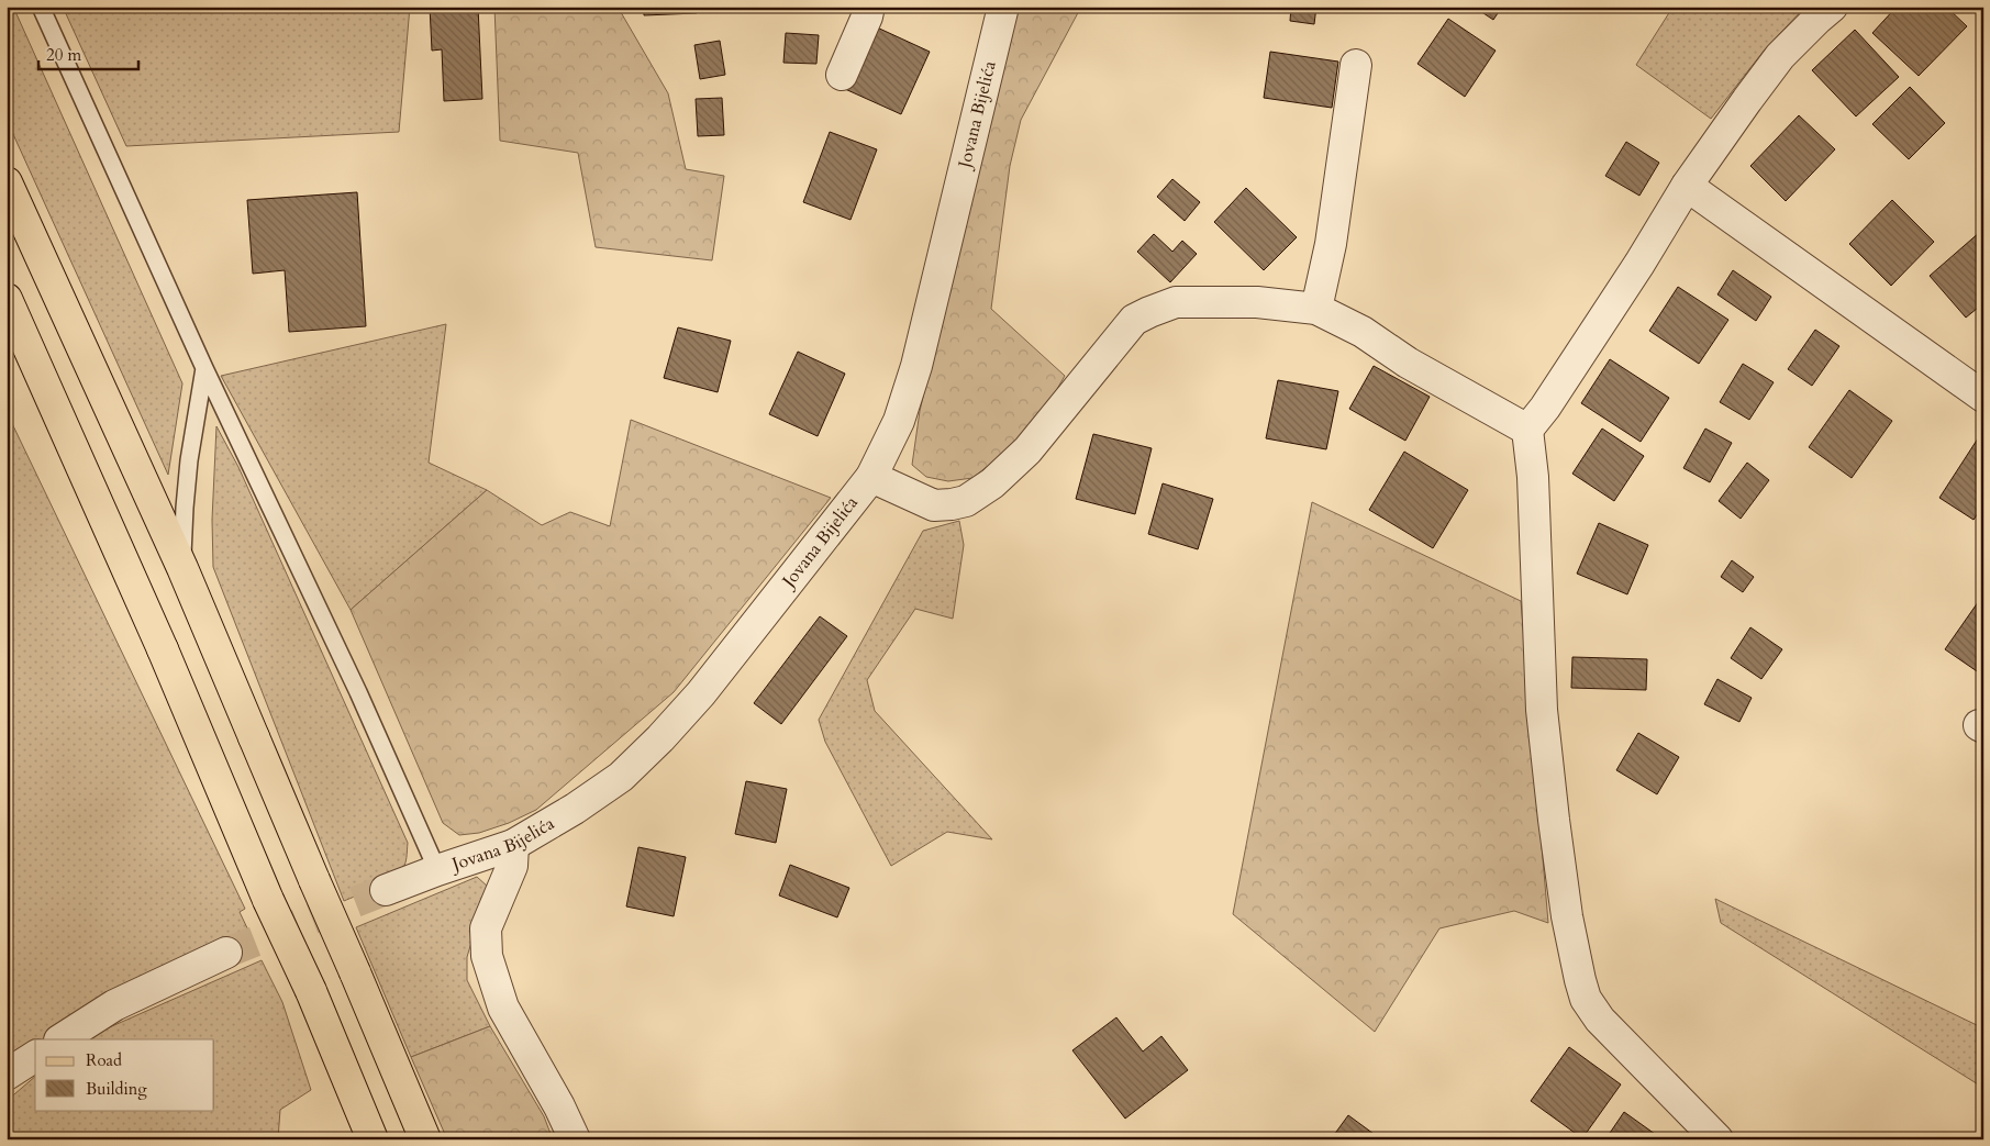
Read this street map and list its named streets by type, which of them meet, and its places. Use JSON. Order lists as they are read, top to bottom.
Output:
{
  "streets": {
    "street": ["Jovana Bijelića"]
  },
  "legend": ["Road", "Building"],
  "scale_bar": "20 m"
}
